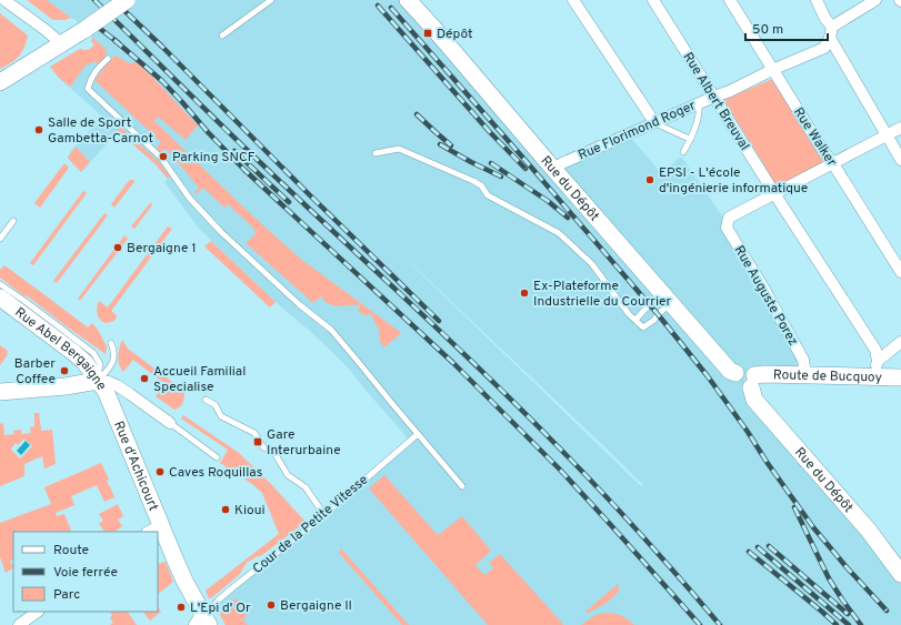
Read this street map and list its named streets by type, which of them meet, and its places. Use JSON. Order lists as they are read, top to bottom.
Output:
{
  "streets": {
    "main road": [
      "Rue du Dépôt",
      "Rue Abel Bergaigne",
      "Route de Bucquoy",
      "Rue d'Achicourt"
    ],
    "street": [
      "Rue Albert Breuval",
      "Rue Florimond Roger",
      "Rue Walker",
      "Rue Auguste Porez"
    ],
    "lane": ["Cour de la Petite Vitesse"]
  },
  "crossings": [
    ["Rue Albert Breuval", "Rue Florimond Roger"],
    ["Rue Albert Breuval", "Rue Auguste Porez"],
    ["Rue Albert Breuval", "Route de Bucquoy"],
    ["Rue Florimond Roger", "Rue Walker"],
    ["Rue Florimond Roger", "Rue du Dépôt"],
    ["Rue du Dépôt", "Route de Bucquoy"],
    ["Rue Auguste Porez", "Route de Bucquoy"],
    ["Rue Abel Bergaigne", "Rue d'Achicourt"],
    ["Rue d'Achicourt", "Cour de la Petite Vitesse"]
  ],
  "places": {
    "transit": ["Dépôt", "Gare Interurbaine"],
    "other": [
      "Salle de Sport Gambetta-Carnot",
      "Parking SNCF",
      "EPSI - L'école d'ingénierie informatique",
      "Bergaigne 1",
      "Ex-Plateforme Industrielle du Courrier",
      "Barber Coffee",
      "Accueil Familial Specialise",
      "Caves Roquillas",
      "Kioui",
      "Bergaigne II",
      "L'Epi d' Or"
    ]
  },
  "legend": ["Route", "Voie ferrée", "Parc"],
  "scale_bar": "50 m"
}
